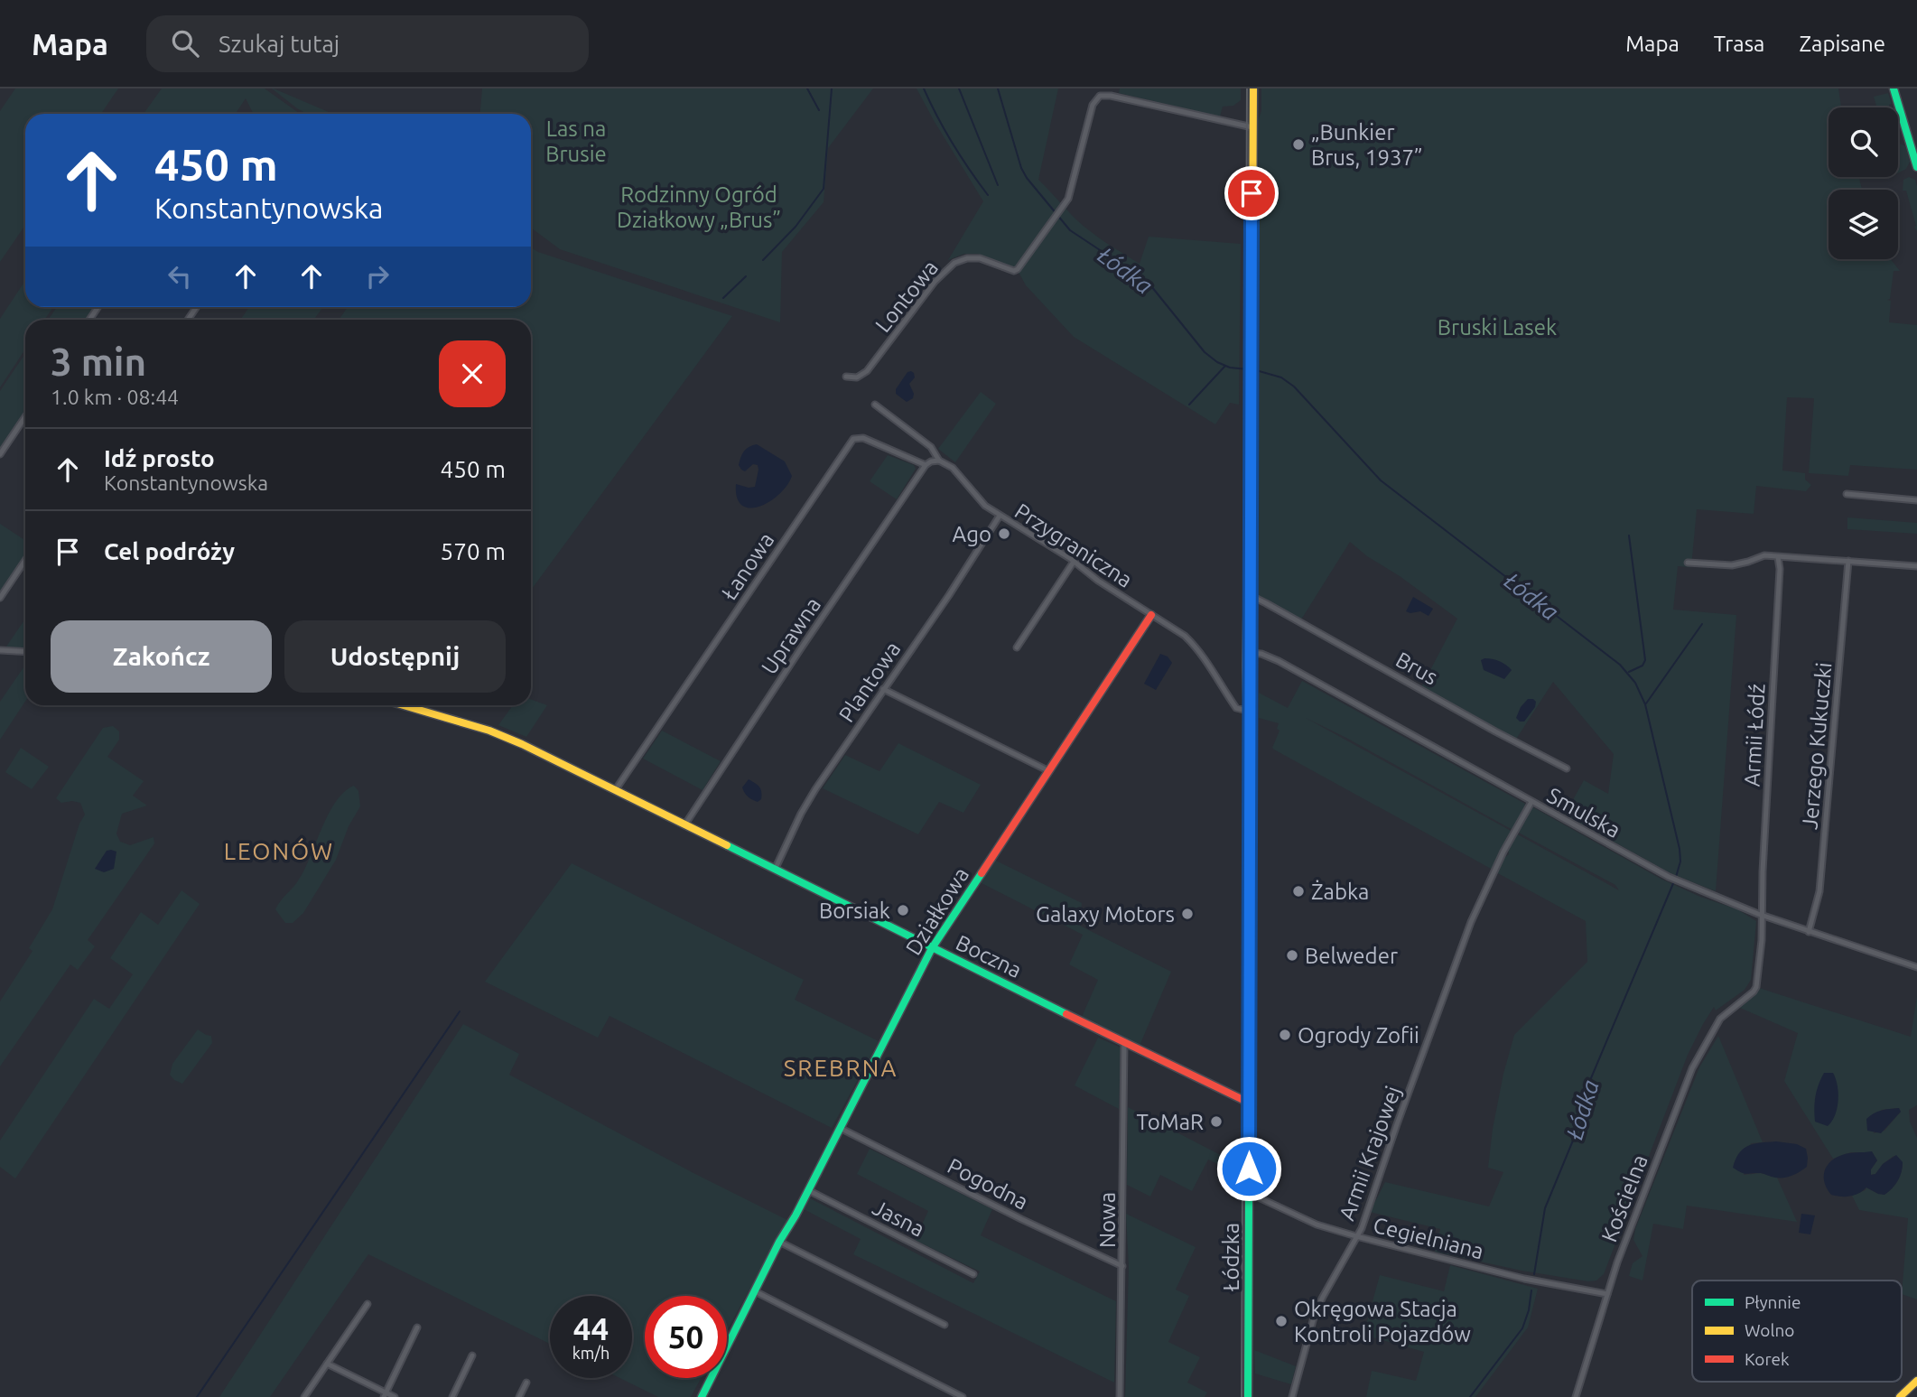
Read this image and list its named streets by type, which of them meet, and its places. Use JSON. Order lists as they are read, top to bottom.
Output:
{
  "streets": {
    "street": [
      "Lontowa",
      "Przygraniczna",
      "Łanowa",
      "Uprawna",
      "Brus",
      "Plantowa",
      "Armii Łódź",
      "Jerzego Kukuczki",
      "Smulska",
      "Działkowa",
      "Boczna",
      "Armii Krajowej",
      "Pogodna",
      "Kościelna",
      "Jasna",
      "Nowa",
      "Cegielniana",
      "Łódzka"
    ]
  },
  "crossings": [
    ["Lontowa", "Łódzka"],
    ["Przygraniczna", "Plantowa"],
    ["Przygraniczna", "Działkowa"],
    ["Przygraniczna", "Łódzka"],
    ["Łanowa", "Uprawna"],
    ["Łanowa", "Boczna"],
    ["Uprawna", "Boczna"],
    ["Brus", "Łódzka"],
    ["Plantowa", "Boczna"],
    ["Armii Łódź", "Smulska"],
    ["Armii Łódź", "Kościelna"],
    ["Jerzego Kukuczki", "Smulska"],
    ["Smulska", "Armii Krajowej"],
    ["Smulska", "Łódzka"],
    ["Działkowa", "Boczna"],
    ["Działkowa", "Pogodna"],
    ["Działkowa", "Jasna"],
    ["Boczna", "Nowa"],
    ["Boczna", "Łódzka"],
    ["Armii Krajowej", "Cegielniana"],
    ["Pogodna", "Nowa"],
    ["Kościelna", "Cegielniana"],
    ["Cegielniana", "Łódzka"]
  ],
  "districts": ["LEONÓW", "SREBRNA"],
  "water": ["Łódka"],
  "parks": ["Las na Brusie", "Rodzinny Ogród Działkowy „Brus”", "Bruski Lasek"],
  "places": [
    "„Bunkier Brus, 1937”",
    "Ago",
    "Żabka",
    "Borsiak",
    "Galaxy Motors",
    "Belweder",
    "Ogrody Zofii",
    "ToMaR",
    "Okręgowa Stacja Kontroli Pojazdów"
  ],
  "legend": ["Płynnie", "Wolno", "Korek"],
  "page": {
    "header": "Mapa",
    "search": "Szukaj tutaj",
    "nav": ["Mapa", "Trasa", "Zapisane"],
    "turn": ["450 m", "Konstantynowska"],
    "heading": ["3 min", "1.0 km · 08:44"],
    "list": [
      {
        "name": "Idź prosto",
        "note": "Konstantynowska",
        "value": "450 m"
      },
      {
        "name": "Cel podróży",
        "value": "570 m"
      }
    ],
    "buttons": ["Zakończ", "Udostępnij"],
    "speed": "44 km/h",
    "limit": "50"
  }
}
